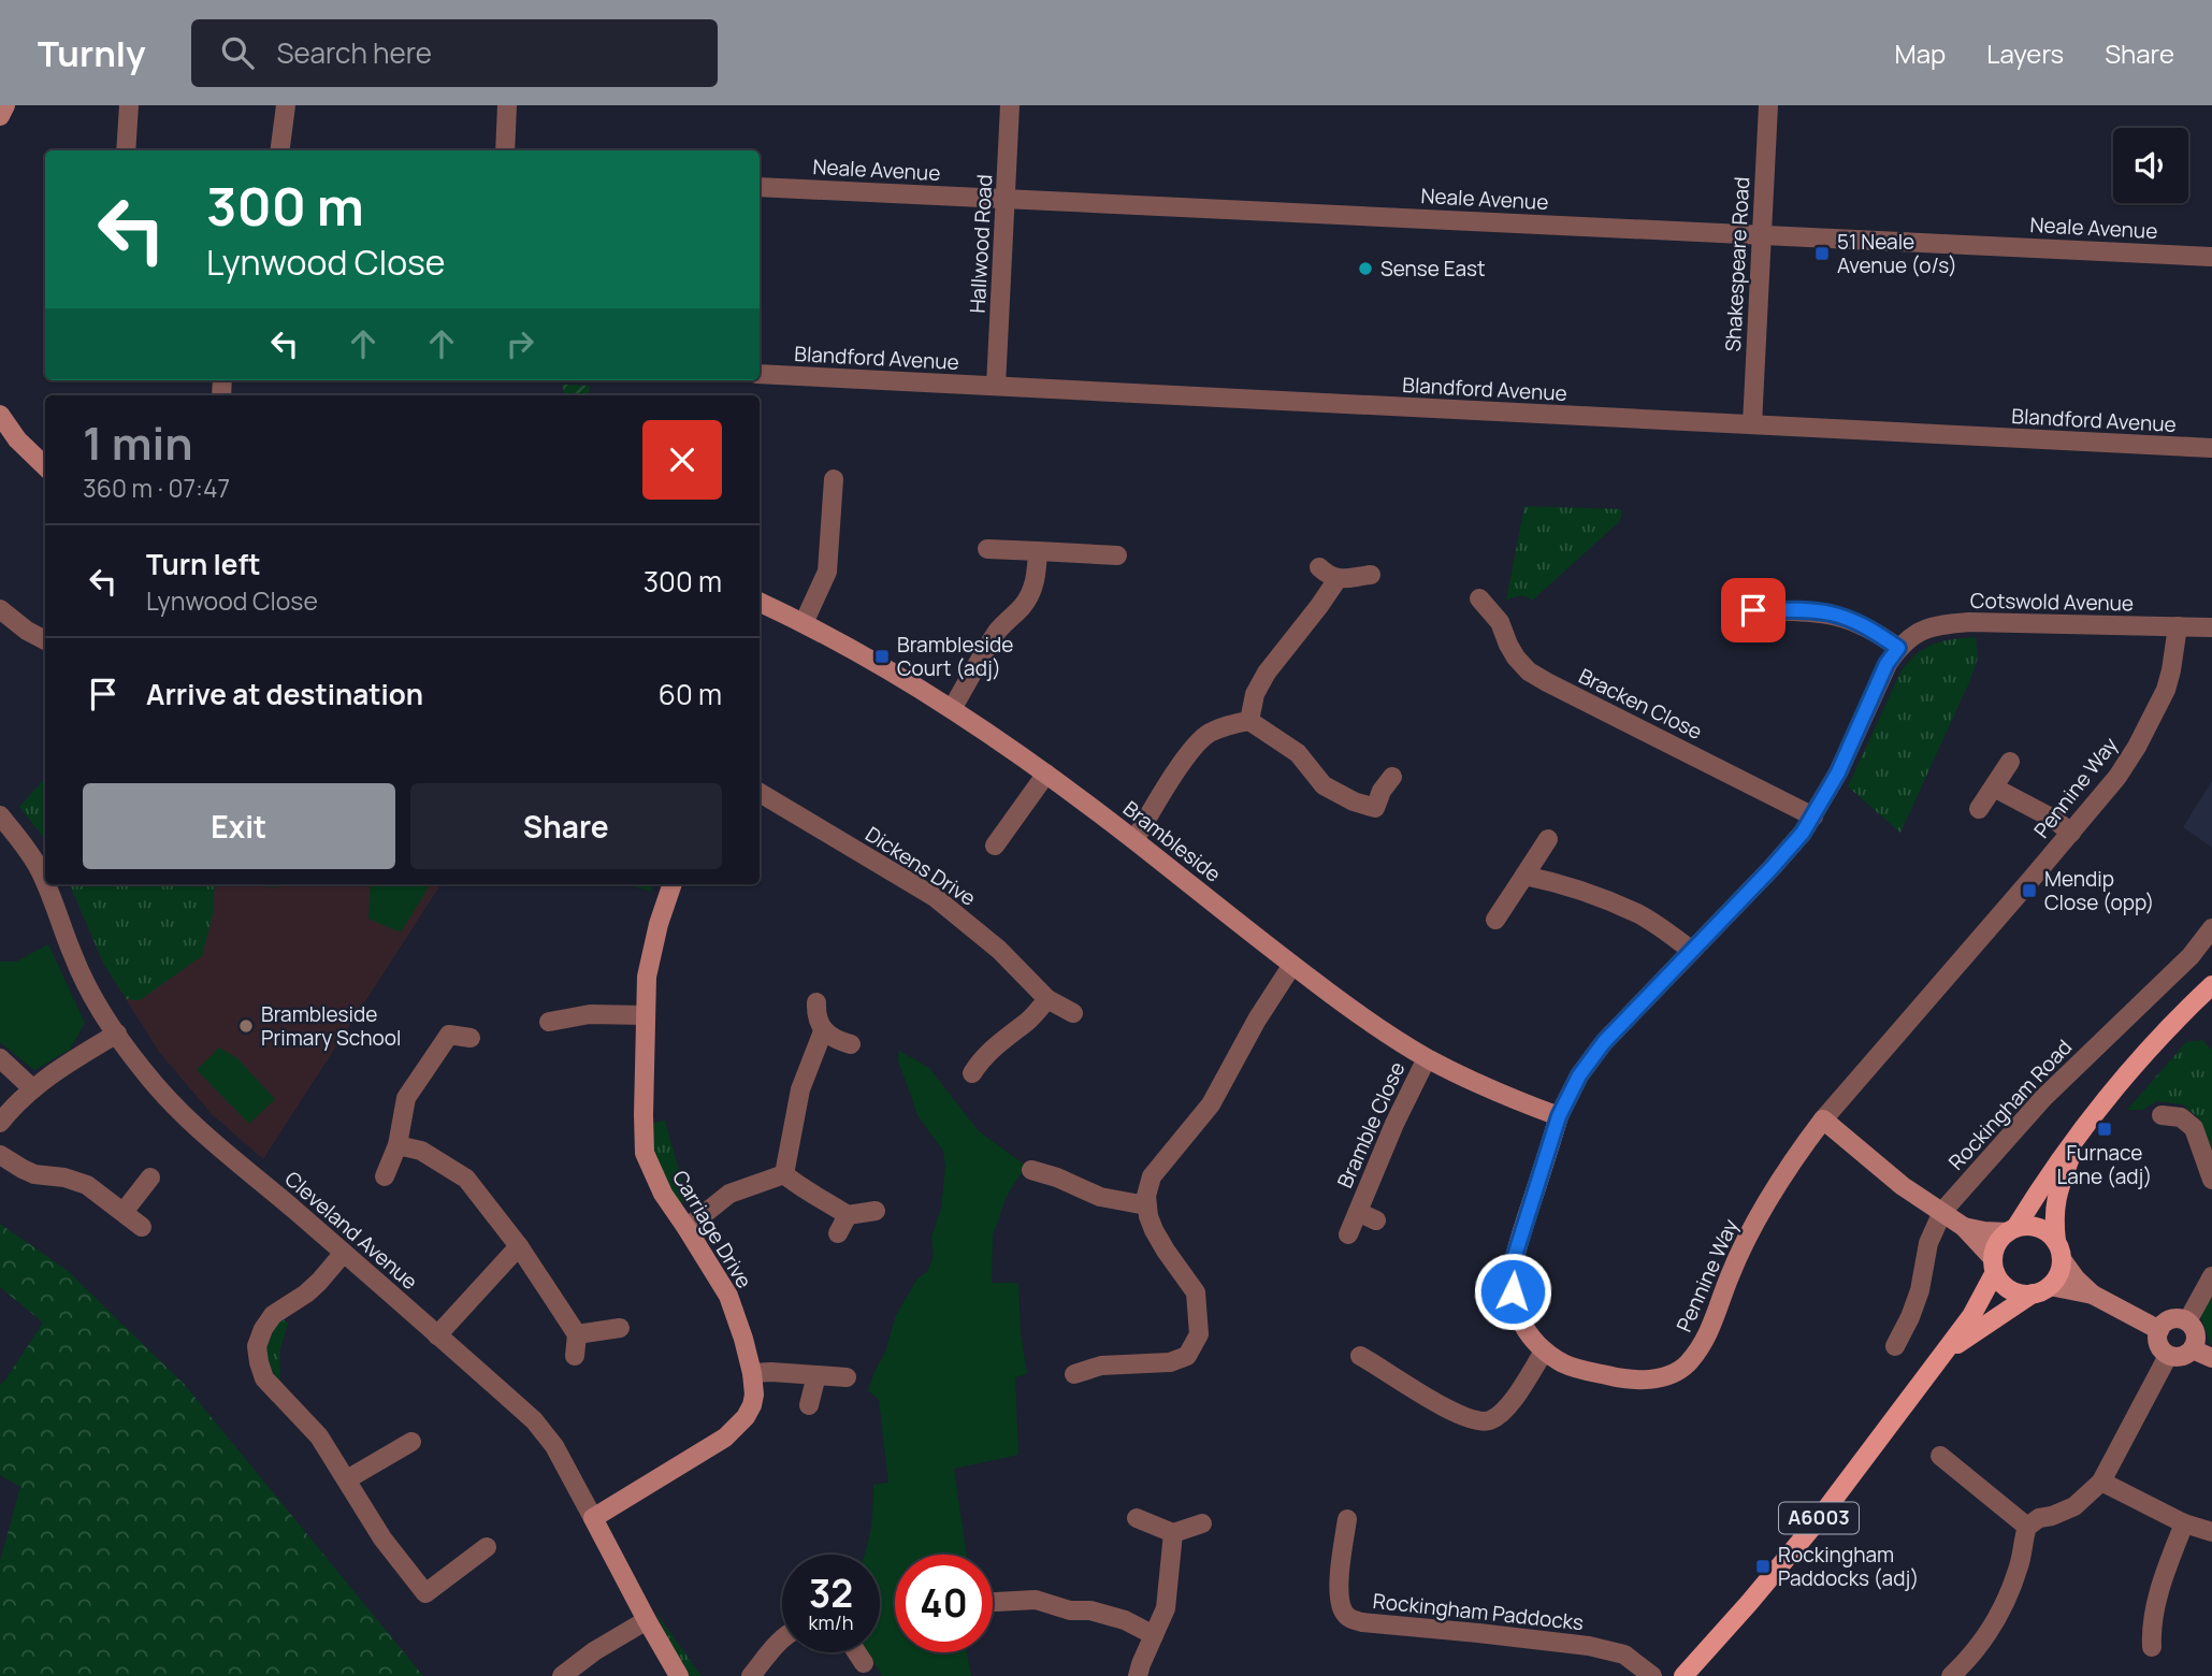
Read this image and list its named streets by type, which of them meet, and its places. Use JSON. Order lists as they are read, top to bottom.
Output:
{
  "streets": {
    "main road": ["A6003"],
    "street": [
      "Neale Avenue",
      "Hallwood Road",
      "Shakespeare Road",
      "Blandford Avenue",
      "Cotswold Avenue",
      "Bracken Close",
      "Pennine Way",
      "Brambleside",
      "Dickens Drive",
      "Rockingham Road",
      "Bramble Close",
      "Carriage Drive",
      "Cleveland Avenue",
      "Rockingham Paddocks"
    ]
  },
  "crossings": [
    ["Neale Avenue", "Hallwood Road"],
    ["Neale Avenue", "Shakespeare Road"],
    ["Hallwood Road", "Blandford Avenue"],
    ["Shakespeare Road", "Blandford Avenue"],
    ["Cotswold Avenue", "Pennine Way"],
    ["Bracken Close", "Pennine Way"],
    ["Pennine Way", "Brambleside"],
    ["Brambleside", "Bramble Close"],
    ["Carriage Drive", "Cleveland Avenue"]
  ],
  "places": {
    "transit": [
      "51 Neale Avenue (o/s)",
      "Brambleside Court (adj)",
      "Mendip Close (opp)",
      "Furnace Lane (adj)",
      "Rockingham Paddocks (adj)"
    ],
    "other": ["Sense East", "Brambleside Primary School"]
  },
  "page": {
    "header": "Turnly",
    "search": "Search here",
    "nav": ["Map", "Layers", "Share"],
    "turn": ["300 m", "Lynwood Close"],
    "heading": ["1 min", "360 m · 07:47"],
    "list": [
      {
        "name": "Turn left",
        "note": "Lynwood Close",
        "value": "300 m"
      },
      {
        "name": "Arrive at destination",
        "value": "60 m"
      }
    ],
    "buttons": ["Exit", "Share"],
    "speed": "32 km/h",
    "limit": "40"
  }
}
